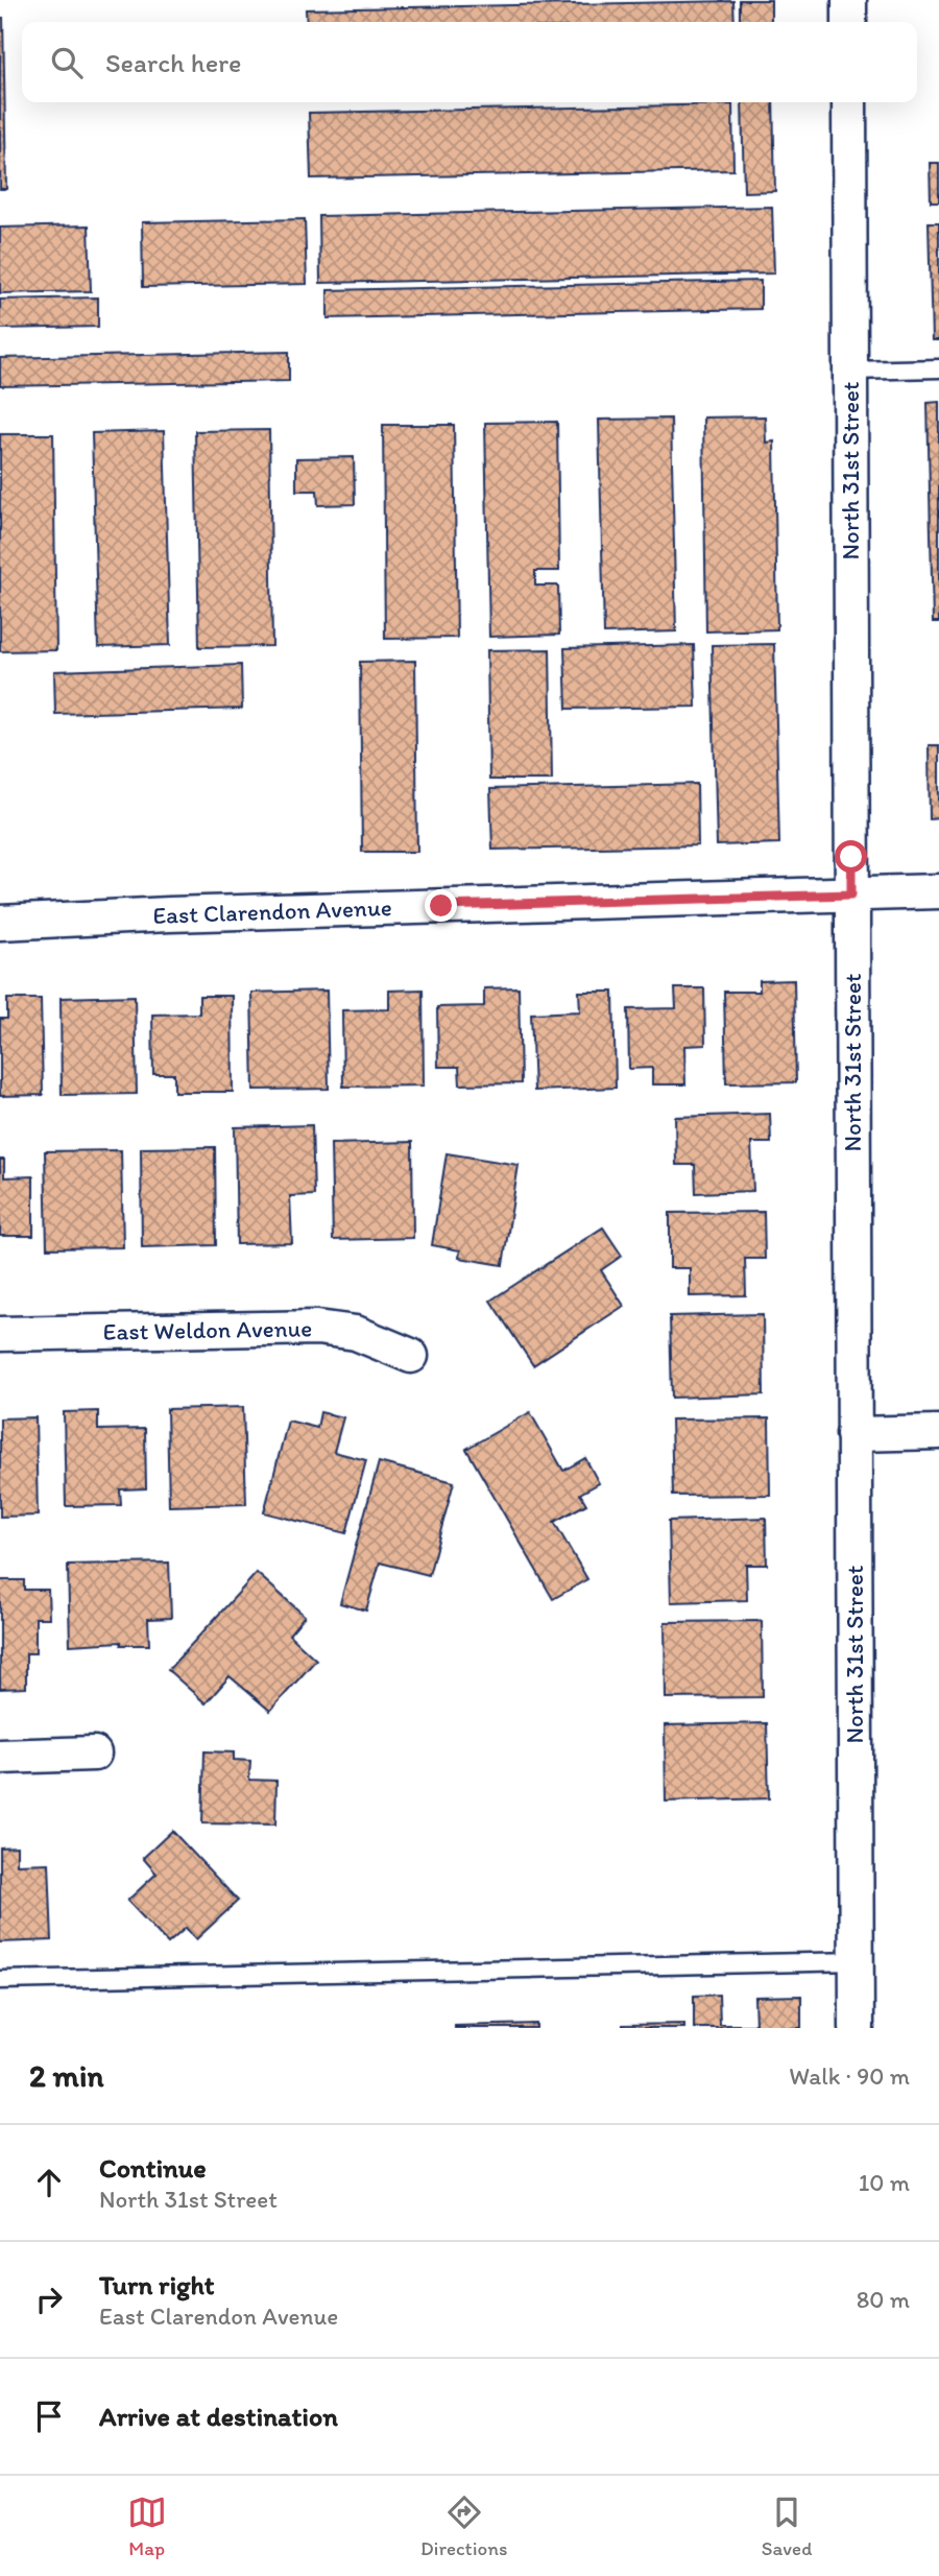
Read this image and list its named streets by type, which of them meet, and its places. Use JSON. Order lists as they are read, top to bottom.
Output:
{
  "streets": {
    "street": ["North 31st Street", "East Clarendon Avenue", "East Weldon Avenue"]
  },
  "crossings": [
    ["North 31st Street", "East Clarendon Avenue"]
  ],
  "page": {
    "search": "Search here",
    "heading": ["2 min", "Walk · 90 m"],
    "list": [
      ["Continue", "North 31st Street", "10 m"],
      ["Turn right", "East Clarendon Avenue", "80 m"],
      "Arrive at destination"
    ],
    "nav": ["Map", "Directions", "Saved"]
  }
}
